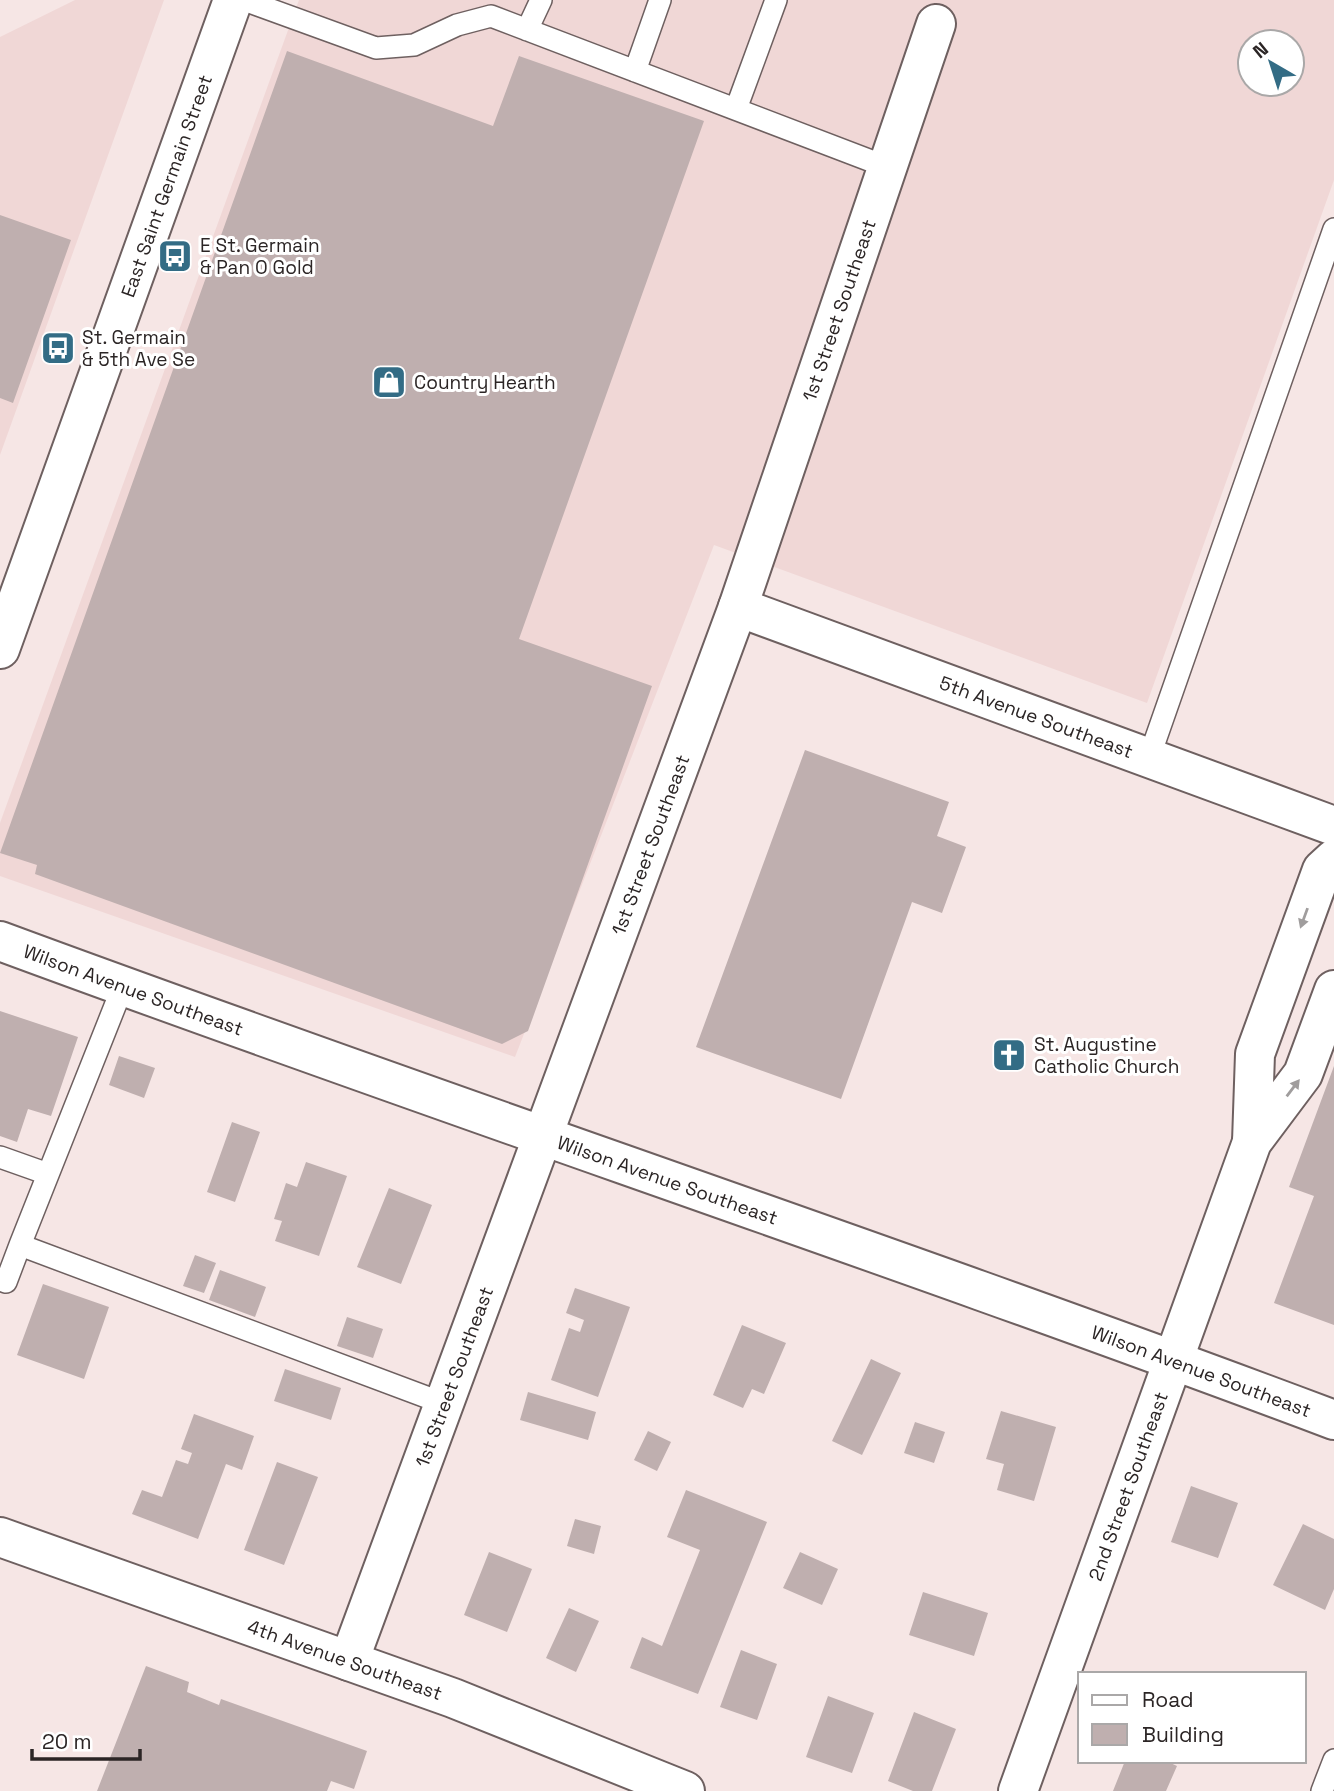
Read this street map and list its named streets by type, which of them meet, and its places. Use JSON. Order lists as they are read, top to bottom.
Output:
{
  "streets": {
    "street": [
      "East Saint Germain Street",
      "1st Street Southeast",
      "5th Avenue Southeast",
      "Wilson Avenue Southeast",
      "2nd Street Southeast",
      "4th Avenue Southeast"
    ]
  },
  "crossings": [
    ["1st Street Southeast", "5th Avenue Southeast"],
    ["1st Street Southeast", "Wilson Avenue Southeast"],
    ["1st Street Southeast", "4th Avenue Southeast"],
    ["Wilson Avenue Southeast", "2nd Street Southeast"]
  ],
  "places": {
    "bus stop": ["E St. Germain & Pan O Gold", "St. Germain & 5th Ave Se"],
    "shop": ["Country Hearth"],
    "church": ["St. Augustine Catholic Church"]
  },
  "legend": ["Road", "Building"],
  "scale_bar": "20 m",
  "north": "top left"
}
